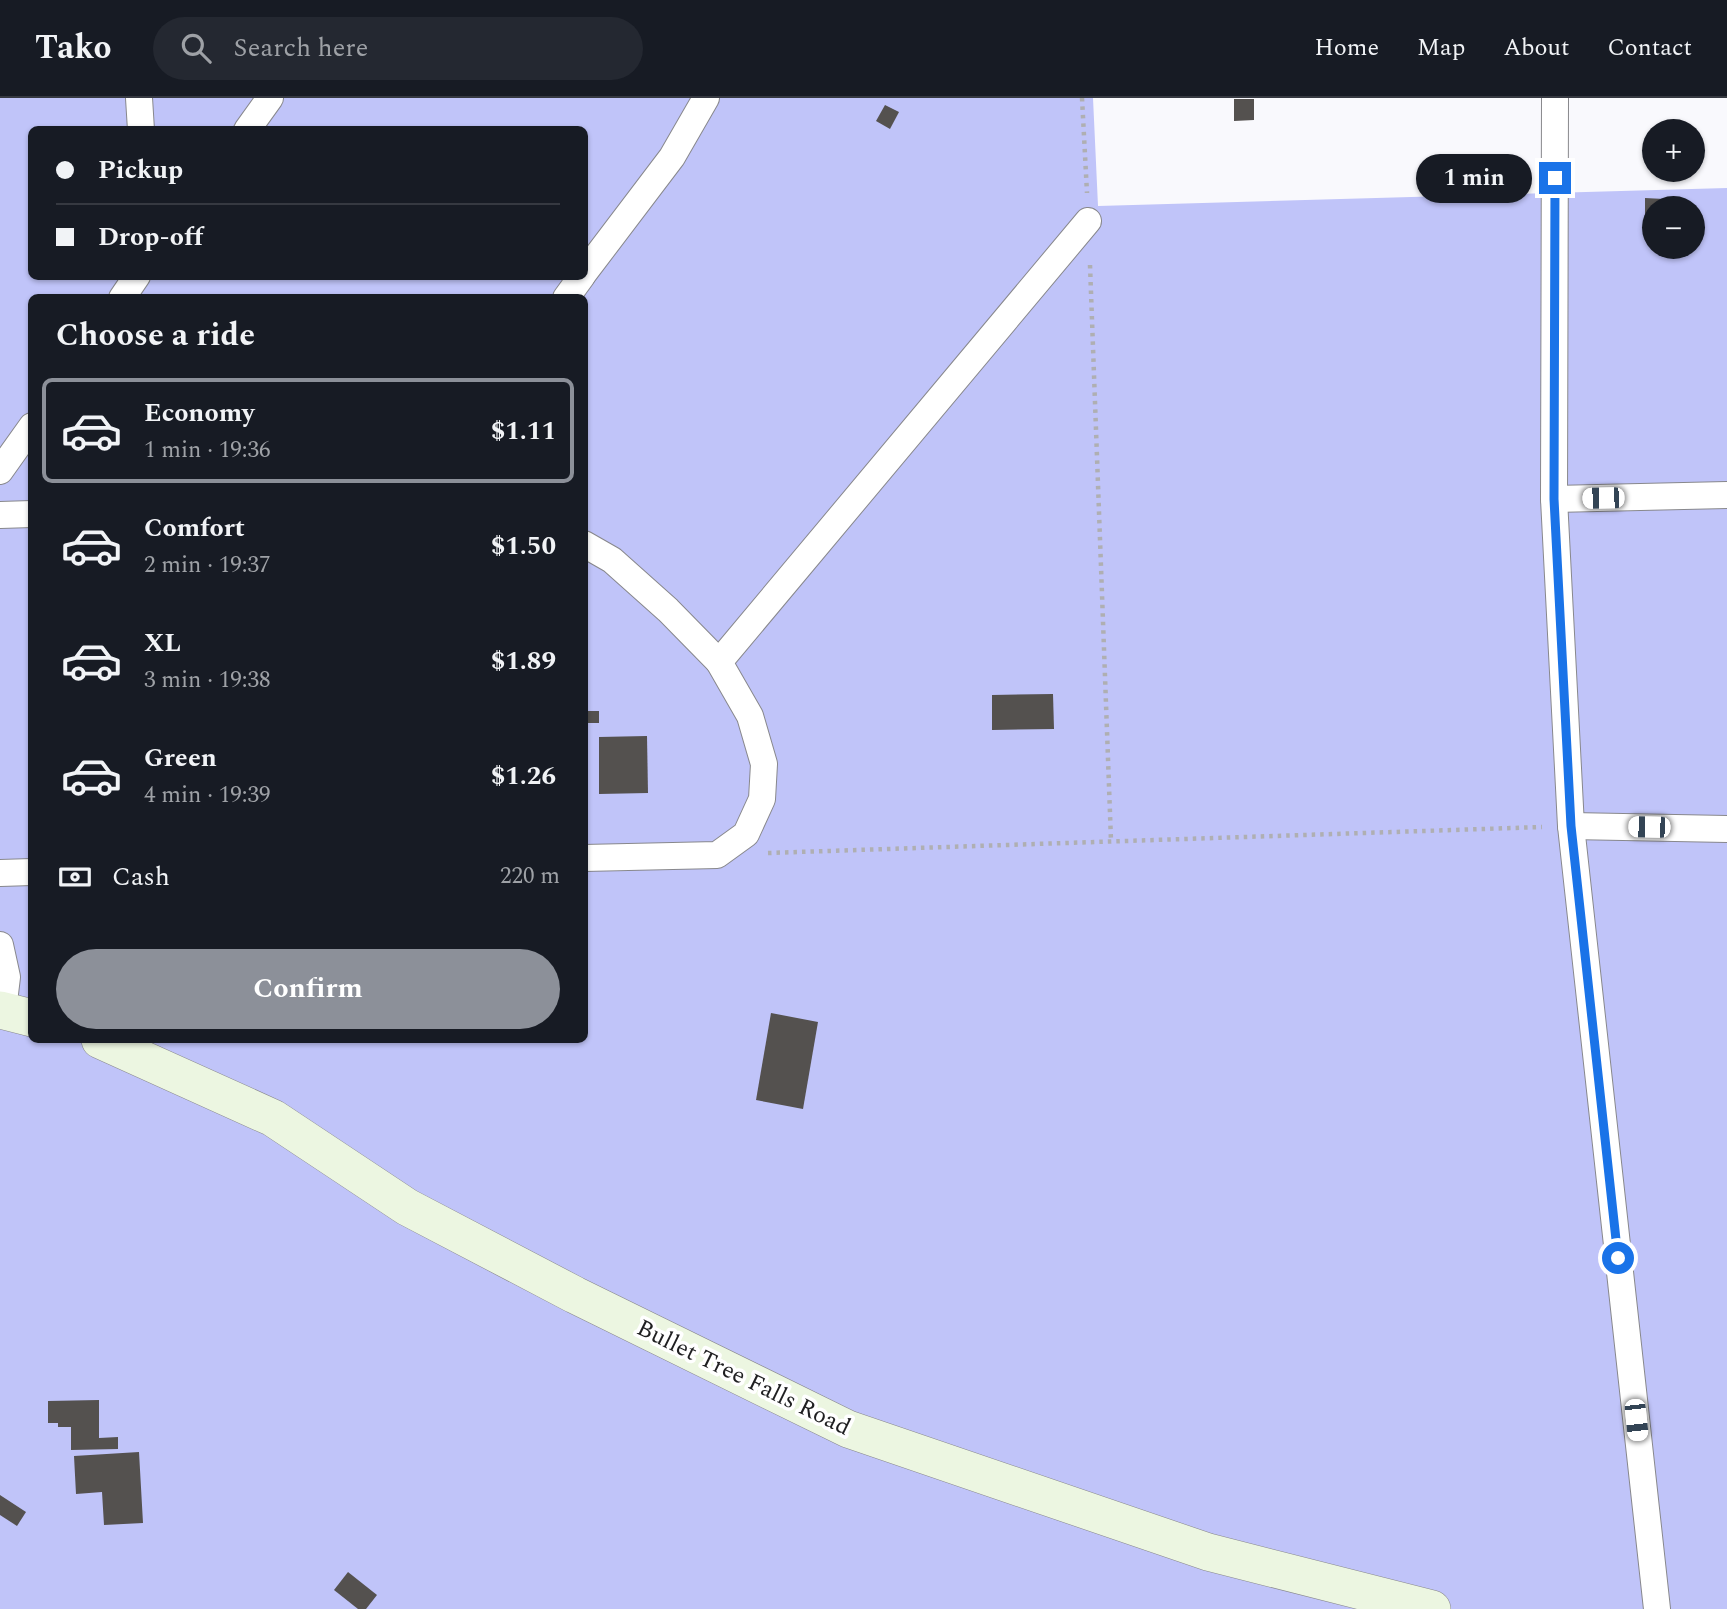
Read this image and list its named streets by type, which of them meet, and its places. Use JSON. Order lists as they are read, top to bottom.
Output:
{
  "streets": {
    "main road": ["Bullet Tree Falls Road"]
  },
  "page": {
    "header": "Tako",
    "search": "Search here",
    "nav": [
      "Home",
      "Map",
      "About",
      "Contact"
    ],
    "map_buttons": ["+", "−"],
    "banner": ["Pickup", "Drop-off"],
    "bubble": "1 min",
    "heading": "Choose a ride",
    "list": [
      {
        "name": "Economy",
        "note": "1 min · 19:36",
        "value": "$1.11"
      },
      {
        "name": "Comfort",
        "note": "2 min · 19:37",
        "value": "$1.50"
      },
      {
        "name": "XL",
        "note": "3 min · 19:38",
        "value": "$1.89"
      },
      {
        "name": "Green",
        "note": "4 min · 19:39",
        "value": "$1.26"
      }
    ],
    "pay": ["Cash", "220 m"],
    "buttons": "Confirm"
  }
}
